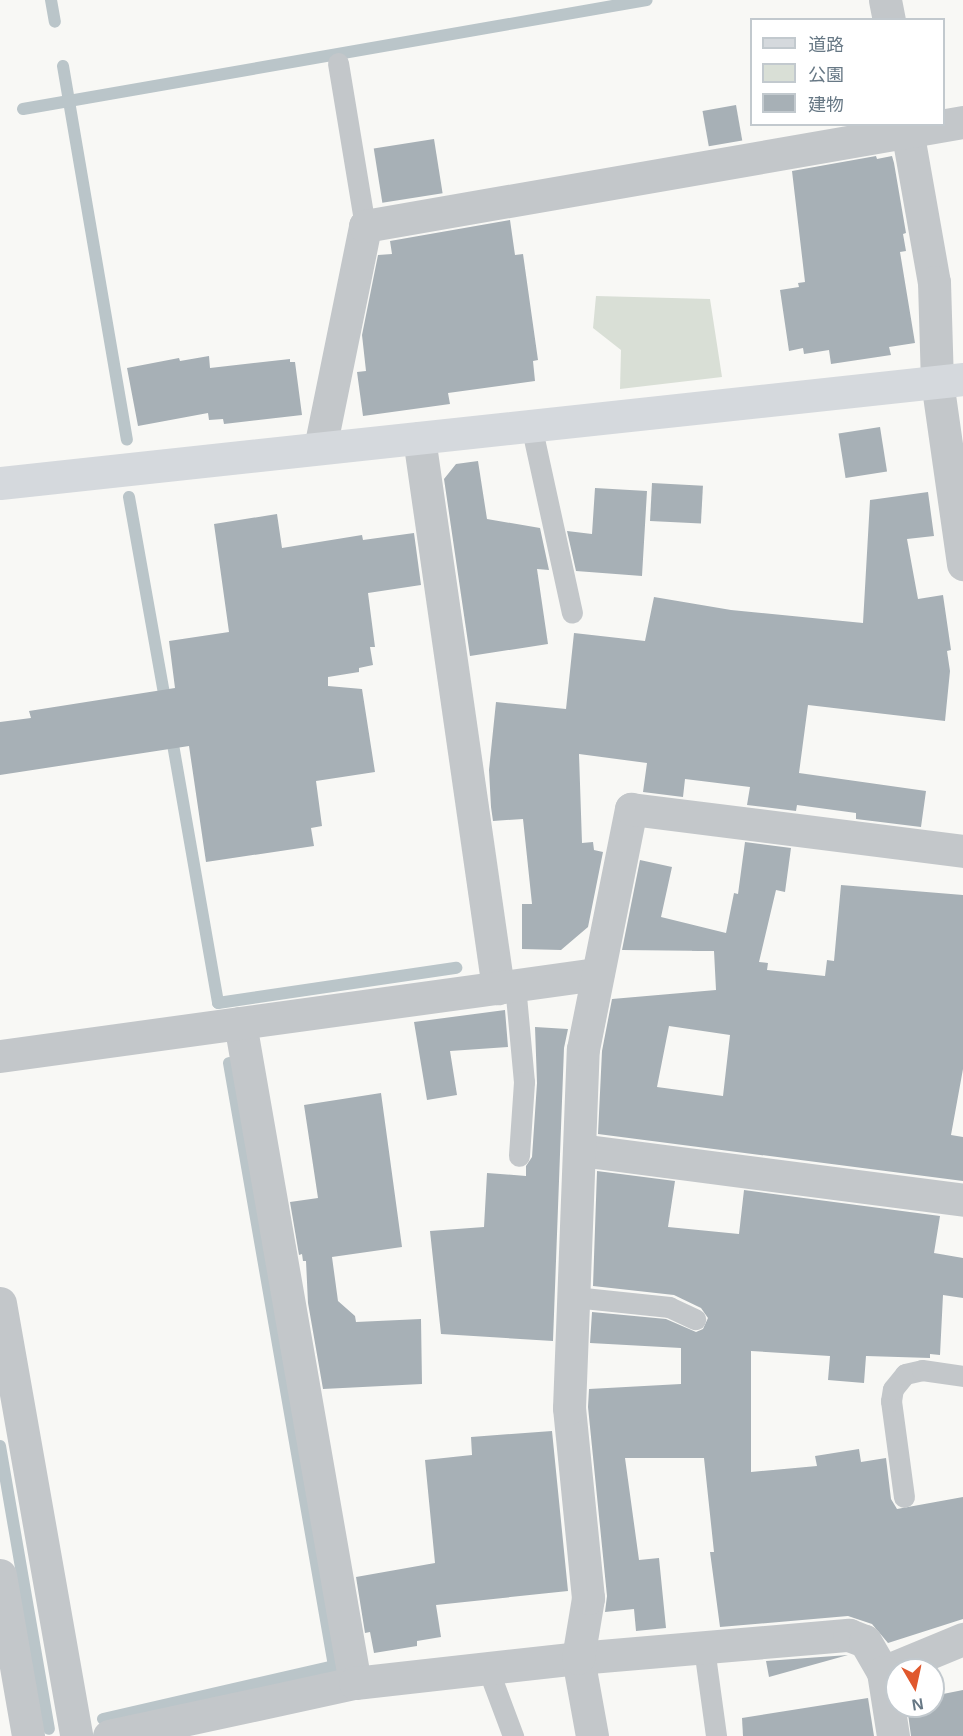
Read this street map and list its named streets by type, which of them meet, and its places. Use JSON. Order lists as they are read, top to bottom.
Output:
{
  "legend": ["道路", "公園", "建物"],
  "north": "bottom"
}
